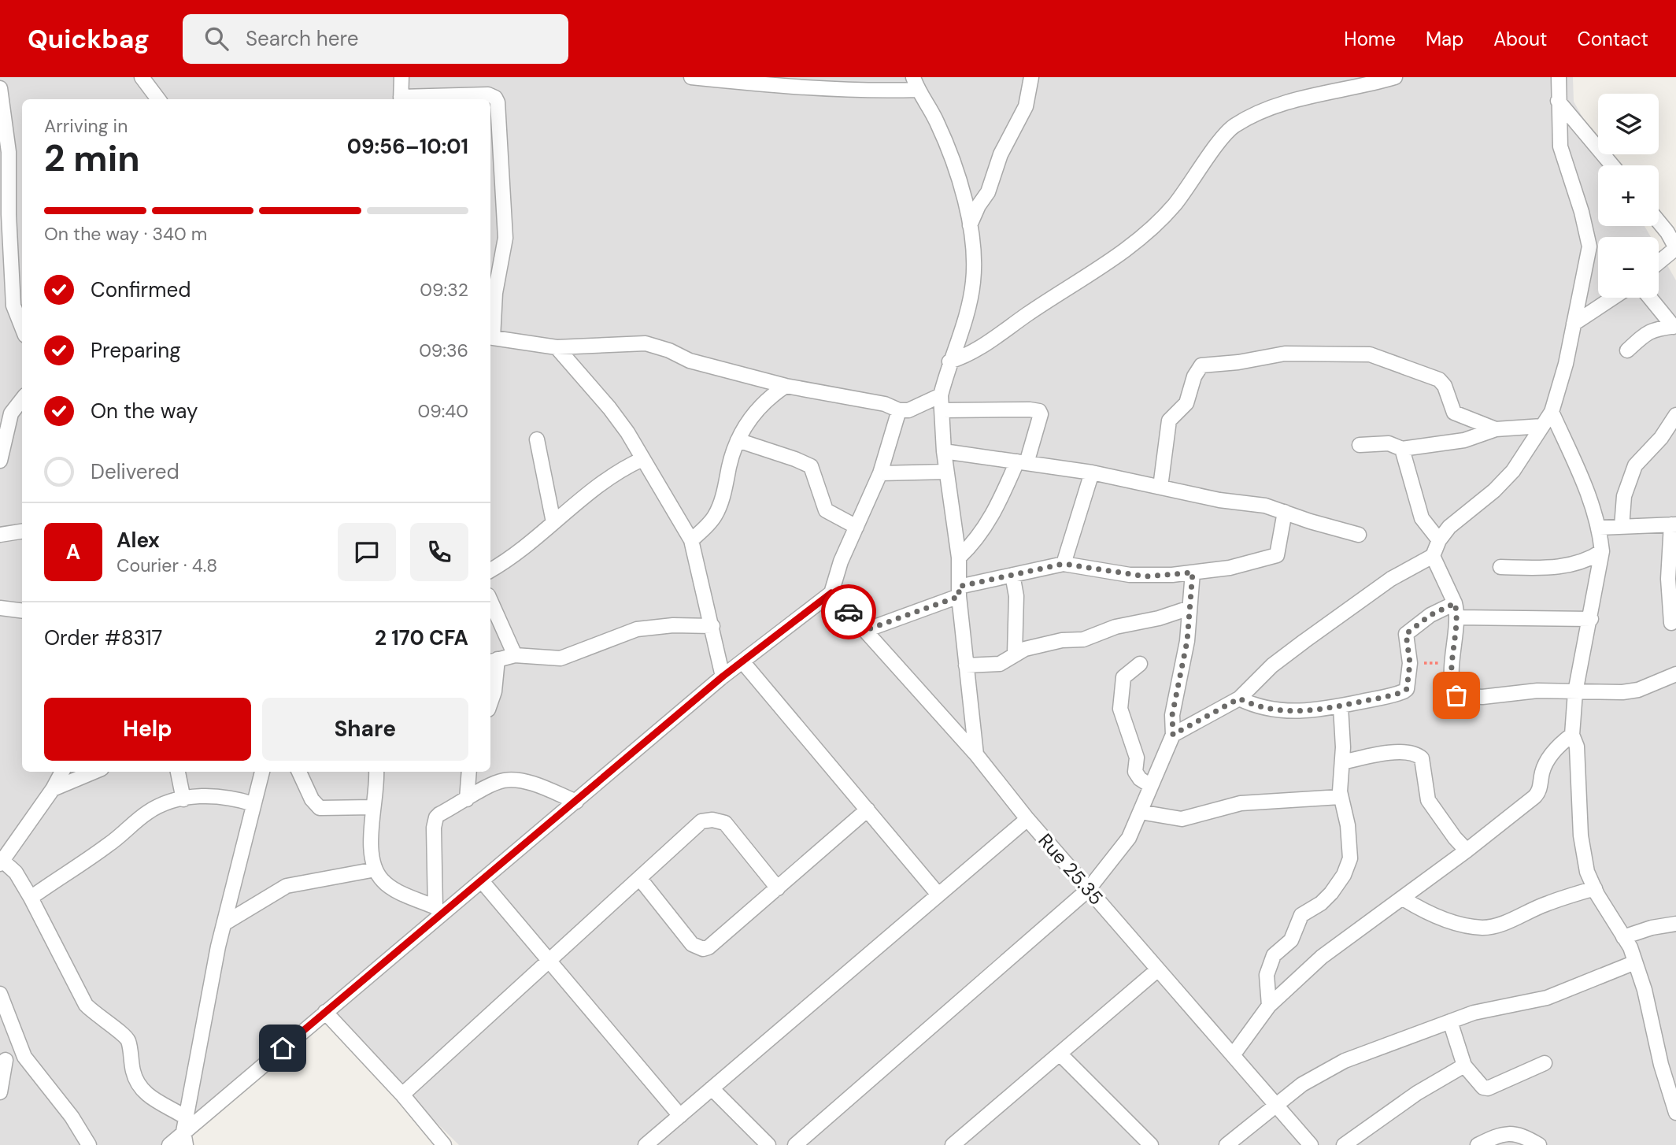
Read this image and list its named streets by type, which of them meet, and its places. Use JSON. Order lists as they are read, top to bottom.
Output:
{
  "streets": {
    "street": ["Rue 25.35"]
  },
  "page": {
    "header": "Quickbag",
    "search": "Search here",
    "nav": [
      "Home",
      "Map",
      "About",
      "Contact"
    ],
    "map_buttons": ["+", "−"],
    "heading": ["2 min", "Arriving in", "09:56–10:01"],
    "panel": [
      "Alex",
      "Courier · 4.8",
      "Order #8317",
      "2 170 CFA"
    ],
    "bar": "On the way · 340 m",
    "list": [
      ["Confirmed", "09:32"],
      ["Preparing", "09:36"],
      ["On the way", "09:40"],
      "Delivered"
    ],
    "round": "A",
    "buttons": ["Help", "Share"]
  }
}
